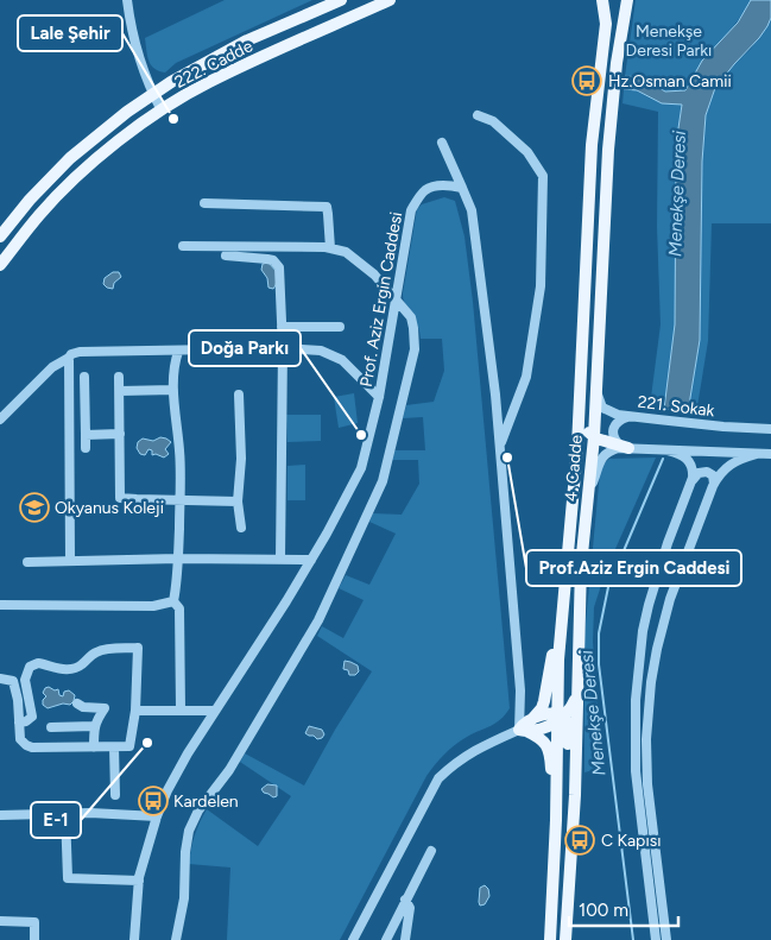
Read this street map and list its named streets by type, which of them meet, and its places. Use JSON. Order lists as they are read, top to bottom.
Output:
{
  "streets": {
    "main road": ["222. Cadde", "4. Cadde"],
    "street": ["Prof. Aziz Ergin Caddesi", "221. Sokak"]
  },
  "crossings": [
    ["221. Sokak", "4. Cadde"]
  ],
  "water": ["Menekşe Deresi"],
  "parks": ["Menekşe Deresi Parkı"],
  "places": {
    "bus stop": ["Hz.Osman Camii", "Kardelen", "C Kapısı"],
    "other": [
      "Lale Şehir",
      "Doğa Parkı",
      "Prof.Aziz Ergin Caddesi",
      "E-1"
    ],
    "school or university": ["Okyanus Koleji"]
  },
  "scale_bar": "100 m"
}
